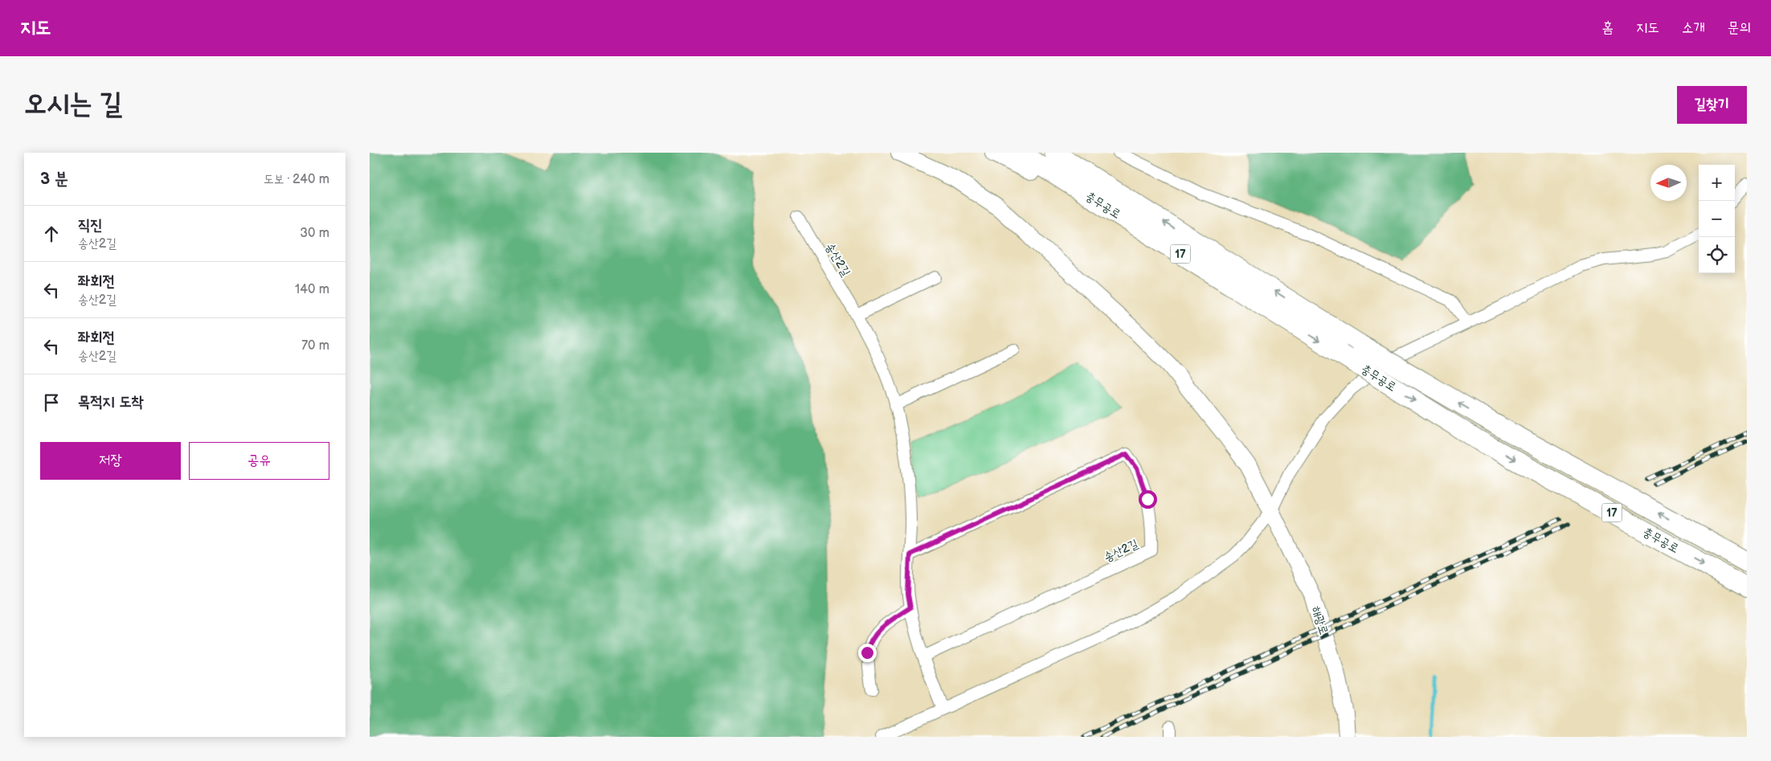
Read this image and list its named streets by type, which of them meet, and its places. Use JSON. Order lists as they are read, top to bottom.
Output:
{
  "streets": {
    "highway": ["충무공로", "17"],
    "main road": ["해광로"],
    "street": ["송산2길"]
  },
  "north": "left",
  "page": {
    "header": "지도",
    "nav": [
      "홈",
      "지도",
      "소개",
      "문의"
    ],
    "buttons": [
      "길찾기",
      ["저장", "공유"]
    ],
    "title": "오시는 길",
    "heading": ["3 분", "도보 · 240 m"],
    "map_buttons": ["+", "−"],
    "list": [
      ["직진", "송산2길", "30 m"],
      ["좌회전", "송산2길", "140 m"],
      ["좌회전", "송산2길", "70 m"],
      "목적지 도착"
    ]
  }
}
